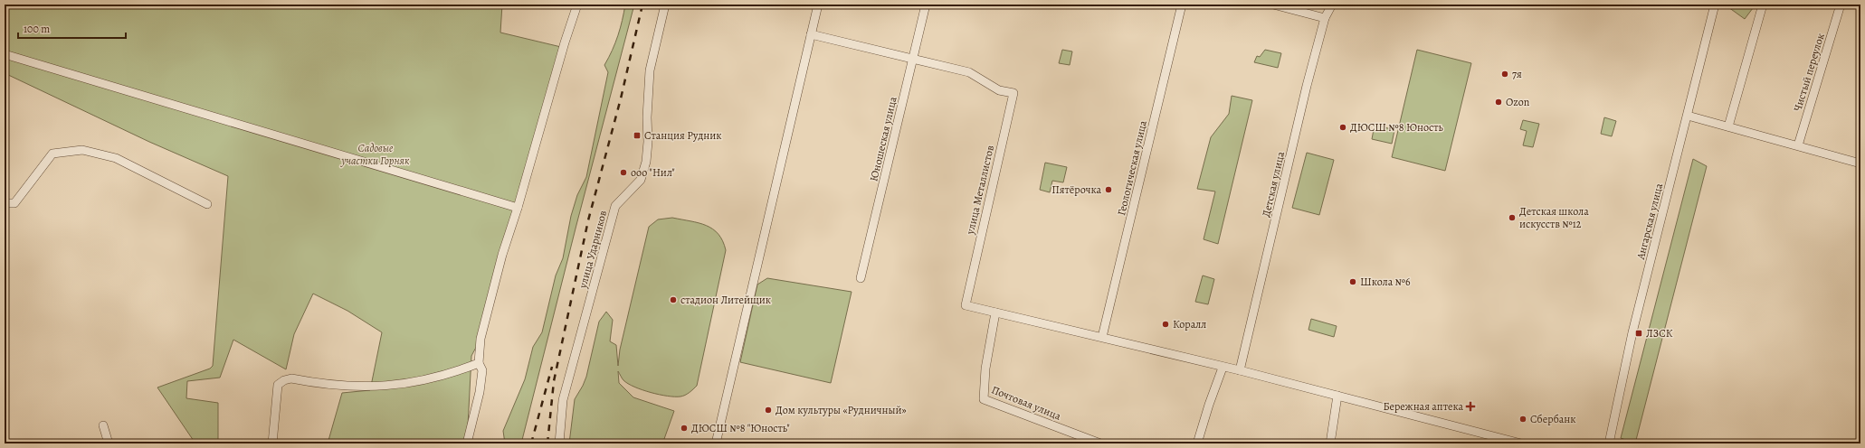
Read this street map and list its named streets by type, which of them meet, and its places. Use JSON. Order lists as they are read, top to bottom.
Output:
{
  "streets": {
    "street": [
      "Чистый переулок",
      "Юношеская улица",
      "Геологическая улица",
      "Детская улица",
      "улица Металлистов",
      "Ангарская улица",
      "улица Ударников",
      "Почтовая улица"
    ]
  },
  "crossings": [
    ["Юношеская улица", "улица Металлистов"],
    ["улица Металлистов", "Почтовая улица"]
  ],
  "parks": ["Садовые участки Горняк"],
  "places": {
    "other": [
      "7я",
      "Ozon",
      "ДЮСШ №8 Юность",
      "ооо \"Нил\"",
      "Пятёрочка",
      "Детская школа искусств №12",
      "Школа №6",
      "стадион Литейщик",
      "Коралл",
      "Дом культуры «Рудничный»",
      "Сбербанк",
      "ДЮСШ №8 \"Юность\""
    ],
    "transit": ["Станция Рудник", "ЛЗСК"],
    "health": ["Бережная аптека"]
  },
  "scale_bar": "100 m"
}
